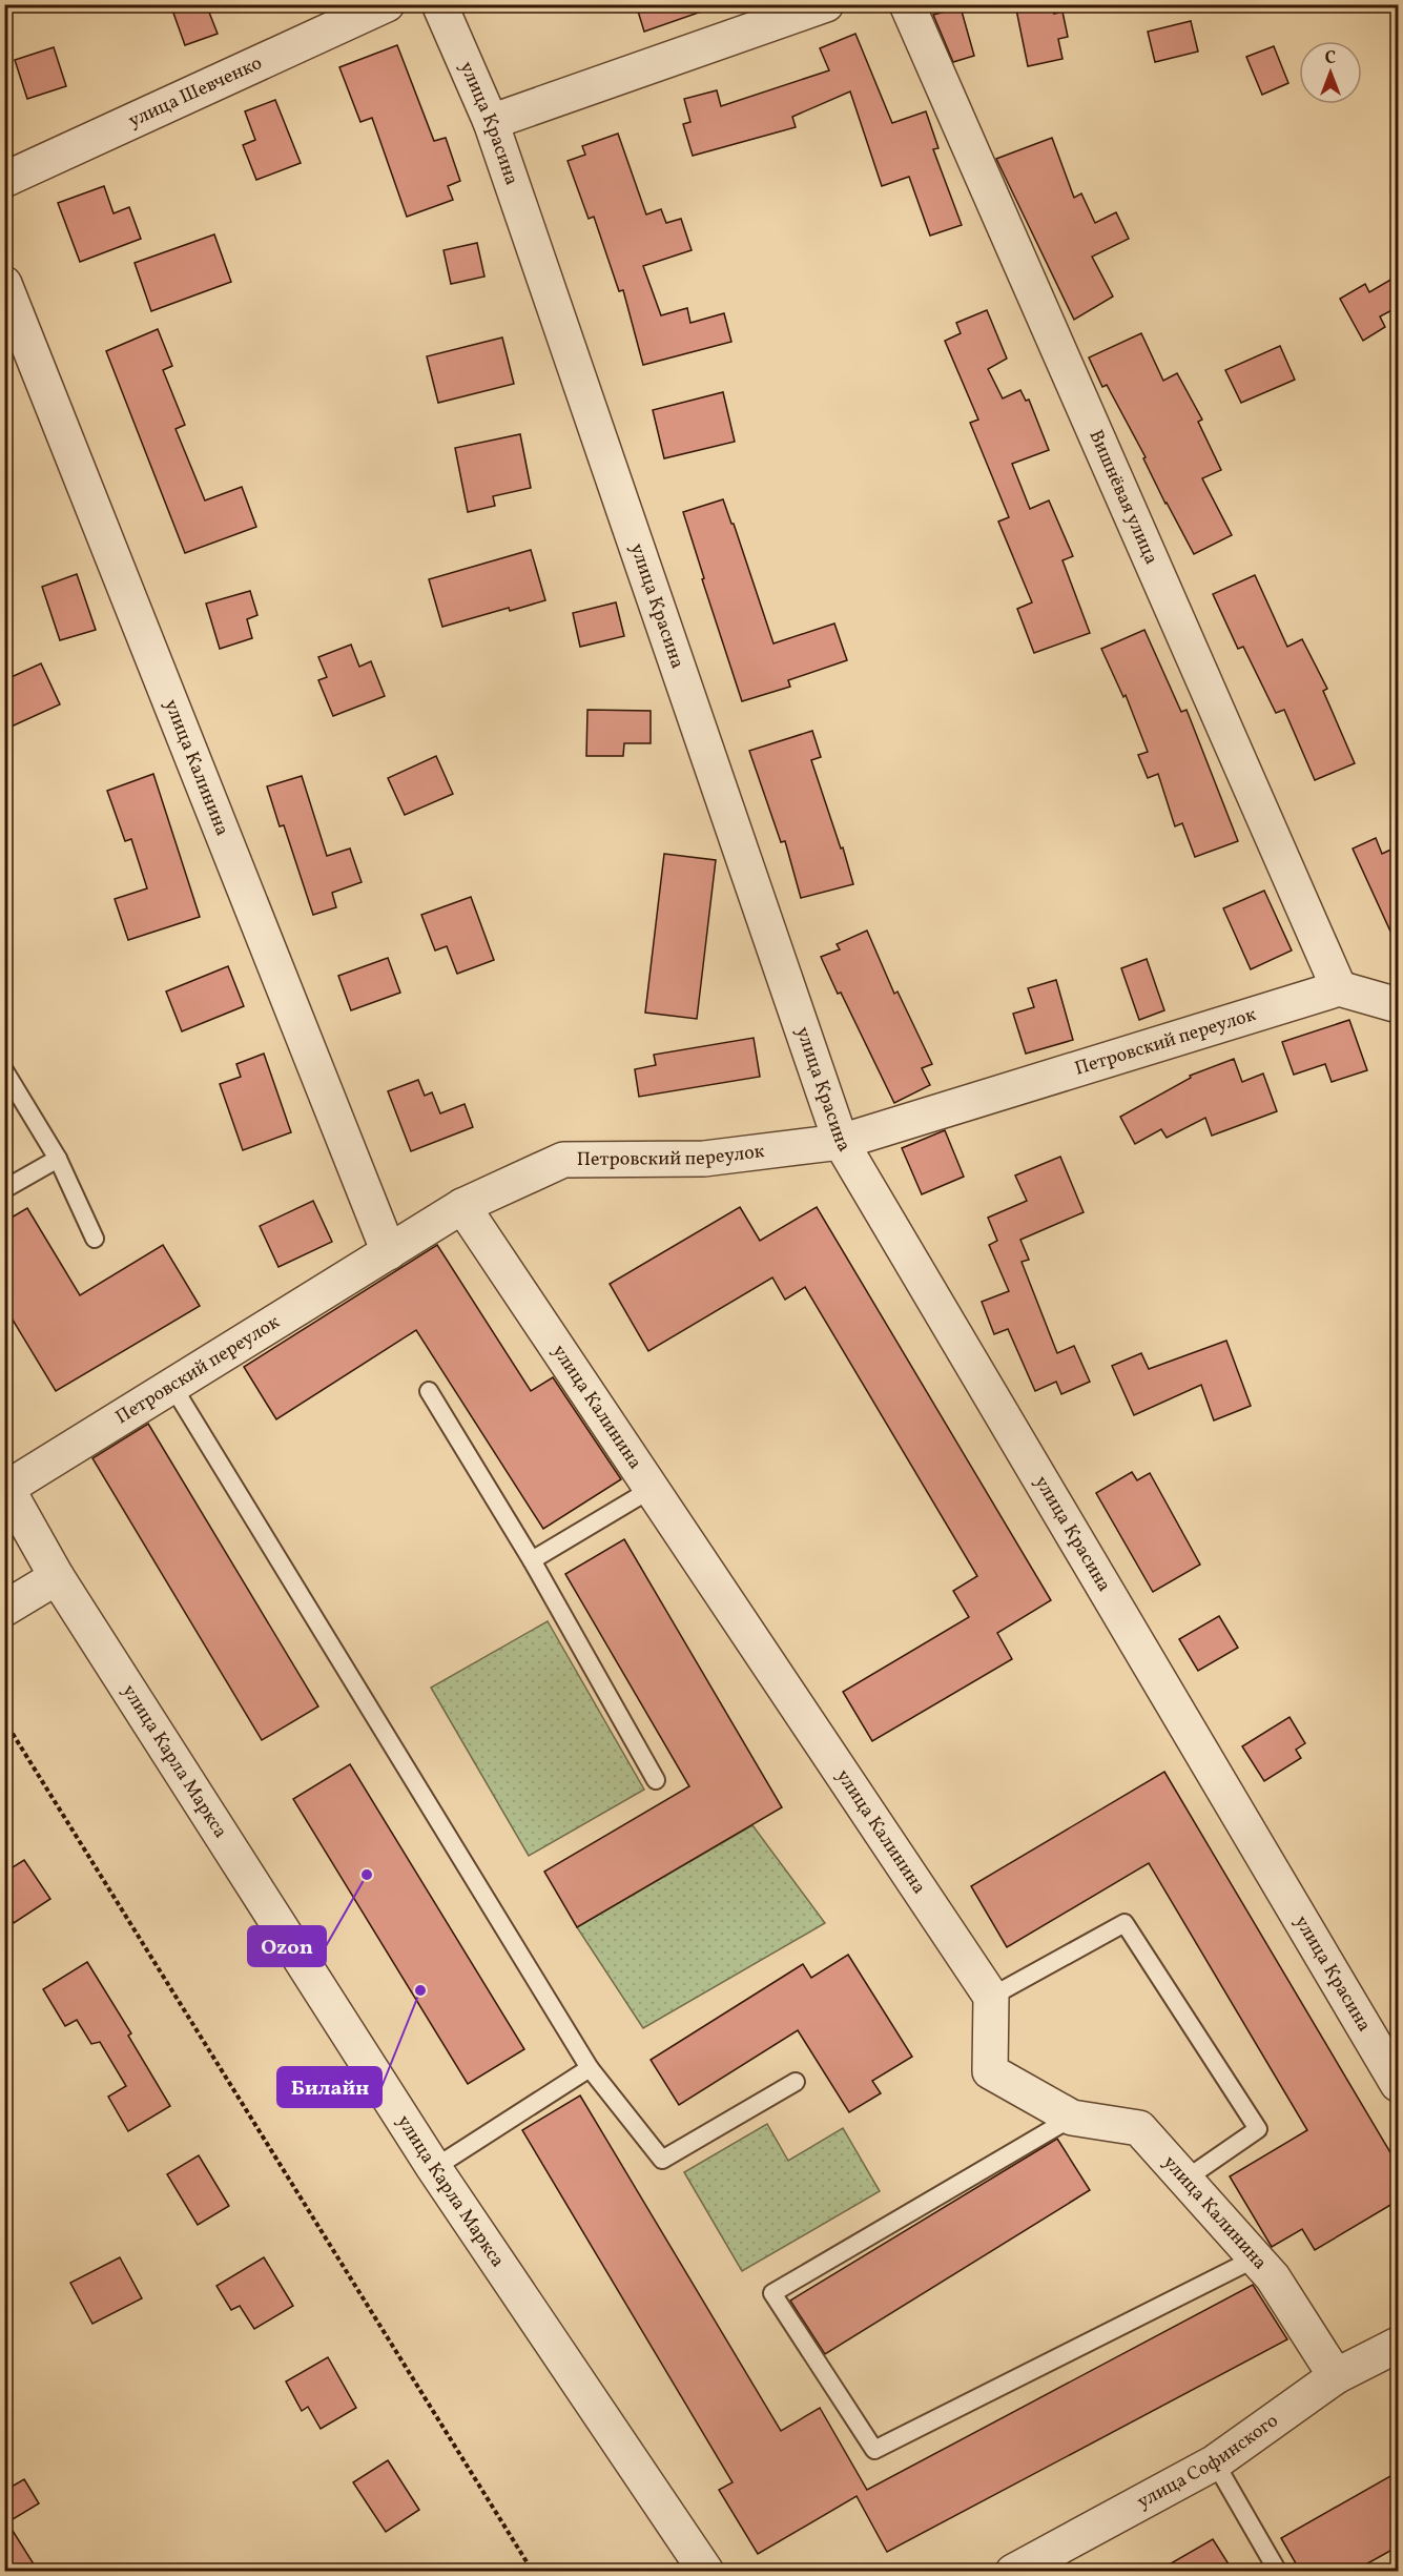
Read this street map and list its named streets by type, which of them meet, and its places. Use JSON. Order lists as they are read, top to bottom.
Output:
{
  "streets": {
    "street": [
      "улица Шевченко",
      "улица Красина",
      "Вишнёвая улица",
      "улица Калинина",
      "Петровский переулок",
      "улица Карла Маркса",
      "улица Софинского"
    ]
  },
  "crossings": [
    ["улица Красина", "Петровский переулок"],
    ["Вишнёвая улица", "Петровский переулок"],
    ["улица Калинина", "Петровский переулок"],
    ["улица Калинина", "улица Софинского"],
    ["Петровский переулок", "улица Карла Маркса"]
  ],
  "places": ["Ozon", "Билайн"],
  "north": "top"
}
